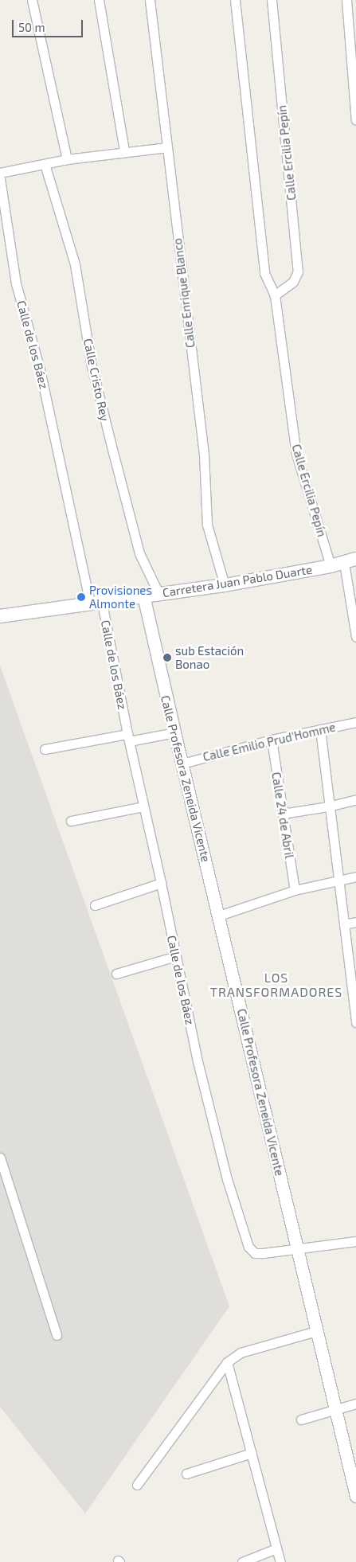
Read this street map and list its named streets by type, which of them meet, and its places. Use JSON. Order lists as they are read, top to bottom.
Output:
{
  "streets": {
    "main road": ["Carretera Juan Pablo Duarte"],
    "street": [
      "Calle Ercilia Pepín",
      "Calle Enrique Blanco",
      "Calle de los Báez",
      "Calle Cristo Rey",
      "Calle Emilio Prud'Homme",
      "Calle Profesora Zeneida Vicente",
      "Calle 24 de Abril"
    ]
  },
  "crossings": [
    ["Calle Ercilia Pepín", "Carretera Juan Pablo Duarte"],
    ["Calle Enrique Blanco", "Carretera Juan Pablo Duarte"],
    ["Calle de los Báez", "Carretera Juan Pablo Duarte"],
    ["Calle de los Báez", "Calle Profesora Zeneida Vicente"],
    ["Calle Cristo Rey", "Carretera Juan Pablo Duarte"],
    ["Carretera Juan Pablo Duarte", "Calle Profesora Zeneida Vicente"],
    ["Calle Emilio Prud'Homme", "Calle Profesora Zeneida Vicente"],
    ["Calle Emilio Prud'Homme", "Calle 24 de Abril"]
  ],
  "districts": ["LOS TRANSFORMADORES"],
  "places": ["Provisiones Almonte", "sub Estación Bonao"],
  "scale_bar": "50 m"
}
